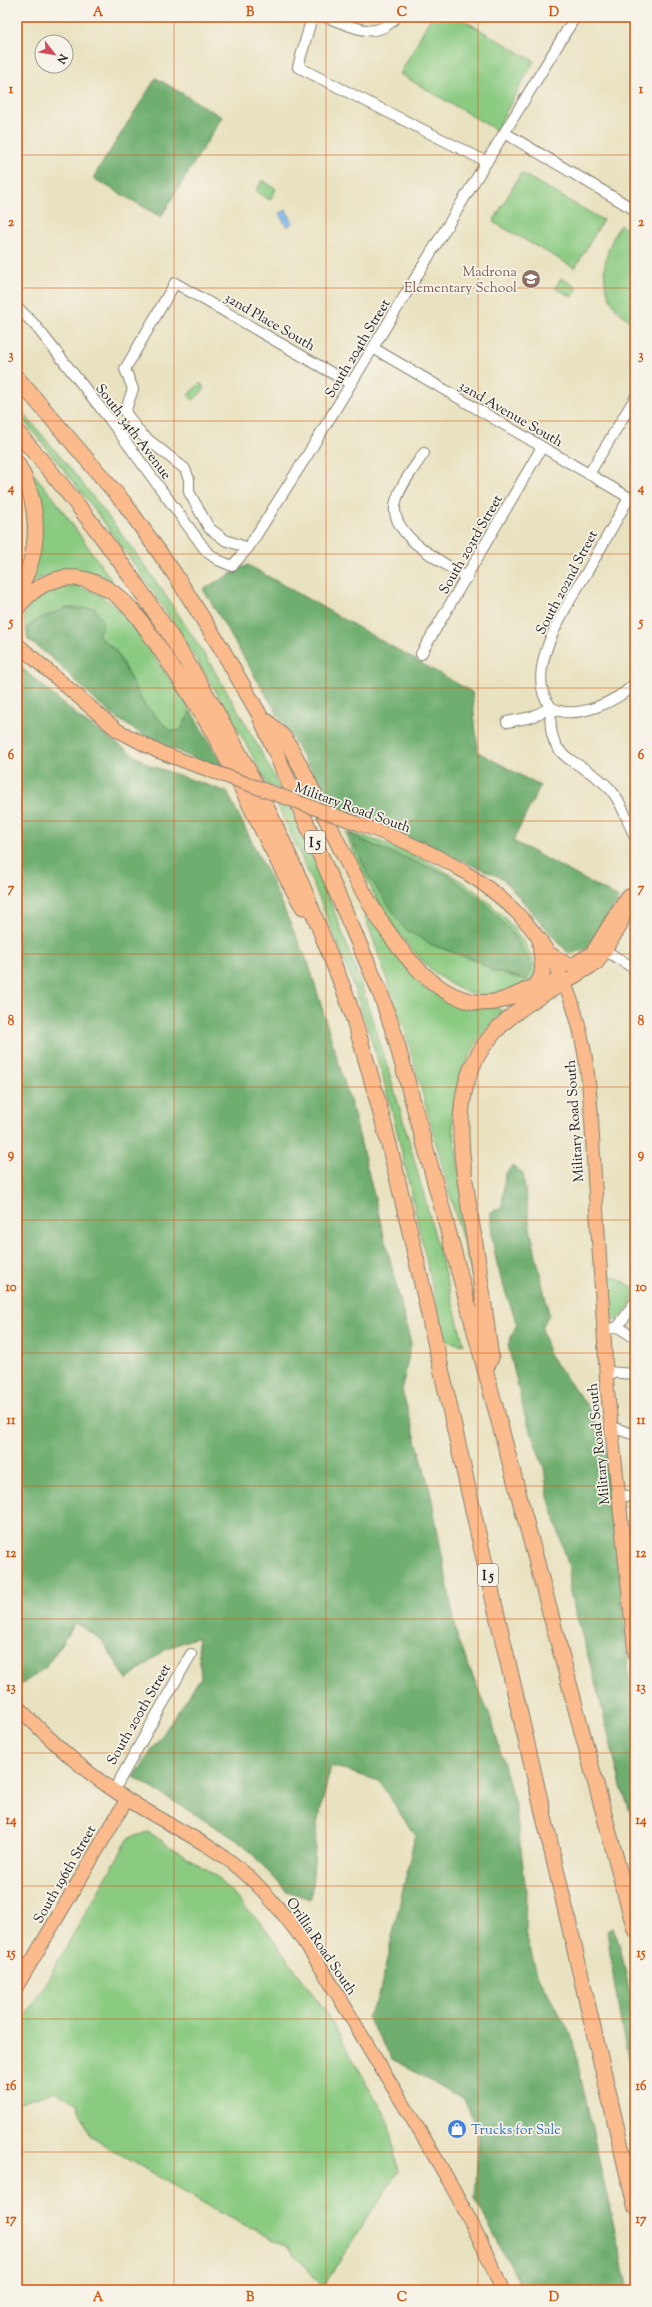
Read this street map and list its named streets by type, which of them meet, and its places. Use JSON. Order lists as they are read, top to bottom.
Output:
{
  "streets": {
    "highway": ["I 5"],
    "main road": ["Military Road South", "South 196th Street", "Orillia Road South"],
    "street": [
      "32nd Place South",
      "South 204th Street",
      "32nd Avenue South",
      "South 34th Avenue",
      "South 203rd Street",
      "South 202nd Street",
      "South 200th Street"
    ]
  },
  "crossings": [
    ["32nd Place South", "South 204th Street"],
    ["South 204th Street", "32nd Avenue South"],
    ["South 204th Street", "South 34th Avenue"],
    ["32nd Avenue South", "South 203rd Street"],
    ["32nd Avenue South", "South 202nd Street"],
    ["South 200th Street", "Orillia Road South"],
    ["South 196th Street", "Orillia Road South"]
  ],
  "places": {
    "school or university": ["Madrona Elementary School"],
    "shop": ["Trucks for Sale"]
  },
  "north": "bottom right",
  "grid": {
    "columns": [
      "A",
      "B",
      "C",
      "D"
    ],
    "rows": [
      "1",
      "2",
      "3",
      "4",
      "5",
      "6",
      "7",
      "8",
      "9",
      "10",
      "11",
      "12",
      "13",
      "14",
      "15",
      "16",
      "17"
    ]
  }
}
